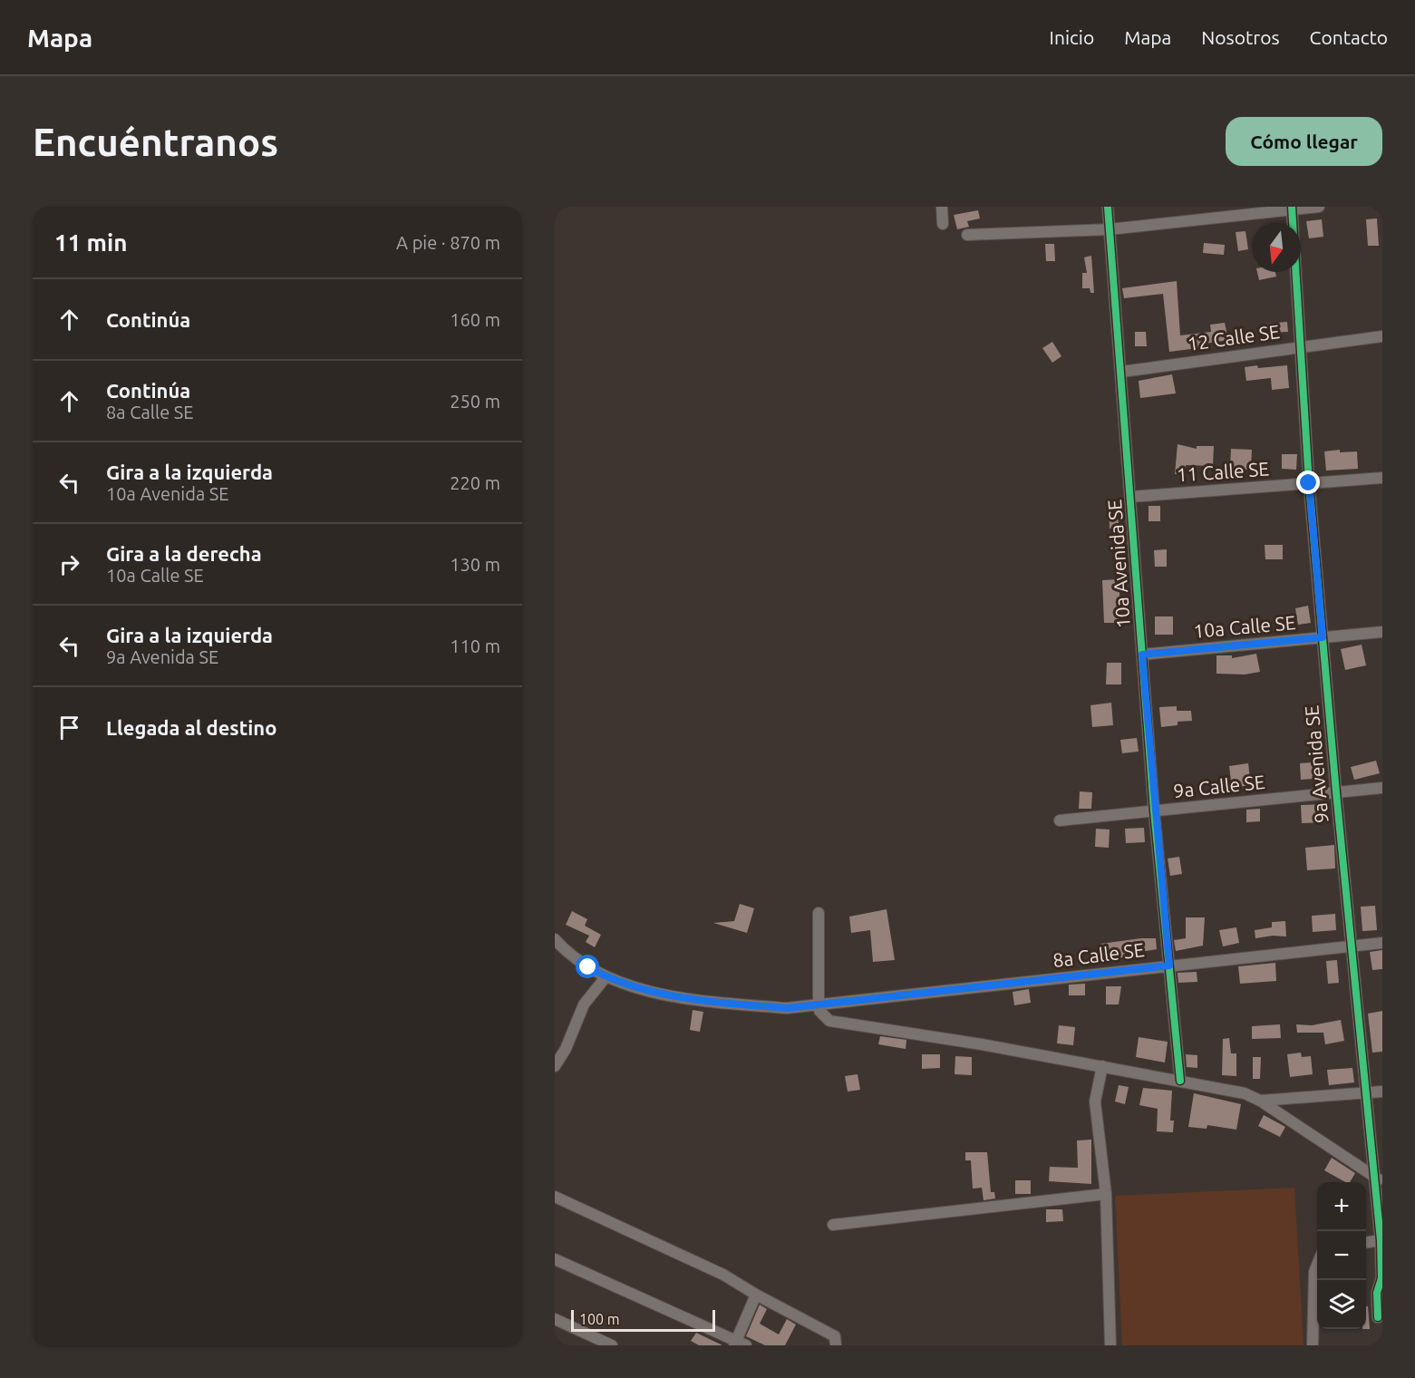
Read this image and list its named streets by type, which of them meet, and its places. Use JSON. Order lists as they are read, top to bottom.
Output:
{
  "streets": {
    "street": [
      "12 Calle SE",
      "11 Calle SE",
      "10a Avenida SE",
      "10a Calle SE",
      "9a Avenida SE",
      "9a Calle SE",
      "8a Calle SE"
    ]
  },
  "crossings": [
    ["12 Calle SE", "10a Avenida SE"],
    ["12 Calle SE", "9a Avenida SE"],
    ["11 Calle SE", "10a Avenida SE"],
    ["11 Calle SE", "9a Avenida SE"],
    ["10a Avenida SE", "10a Calle SE"],
    ["10a Avenida SE", "9a Calle SE"],
    ["10a Avenida SE", "8a Calle SE"],
    ["10a Calle SE", "9a Avenida SE"],
    ["9a Avenida SE", "9a Calle SE"],
    ["9a Avenida SE", "8a Calle SE"]
  ],
  "scale_bar": "100 m",
  "north": "bottom",
  "page": {
    "header": "Mapa",
    "nav": [
      "Inicio",
      "Mapa",
      "Nosotros",
      "Contacto"
    ],
    "buttons": "Cómo llegar",
    "title": "Encuéntranos",
    "heading": ["11 min", "A pie · 870 m"],
    "list": [
      ["Continúa", "160 m"],
      ["Continúa", "8a Calle SE", "250 m"],
      ["Gira a la izquierda", "10a Avenida SE", "220 m"],
      ["Gira a la derecha", "10a Calle SE", "130 m"],
      ["Gira a la izquierda", "9a Avenida SE", "110 m"],
      "Llegada al destino"
    ],
    "map_buttons": ["+", "−"],
    "scale": "100 m"
  }
}
